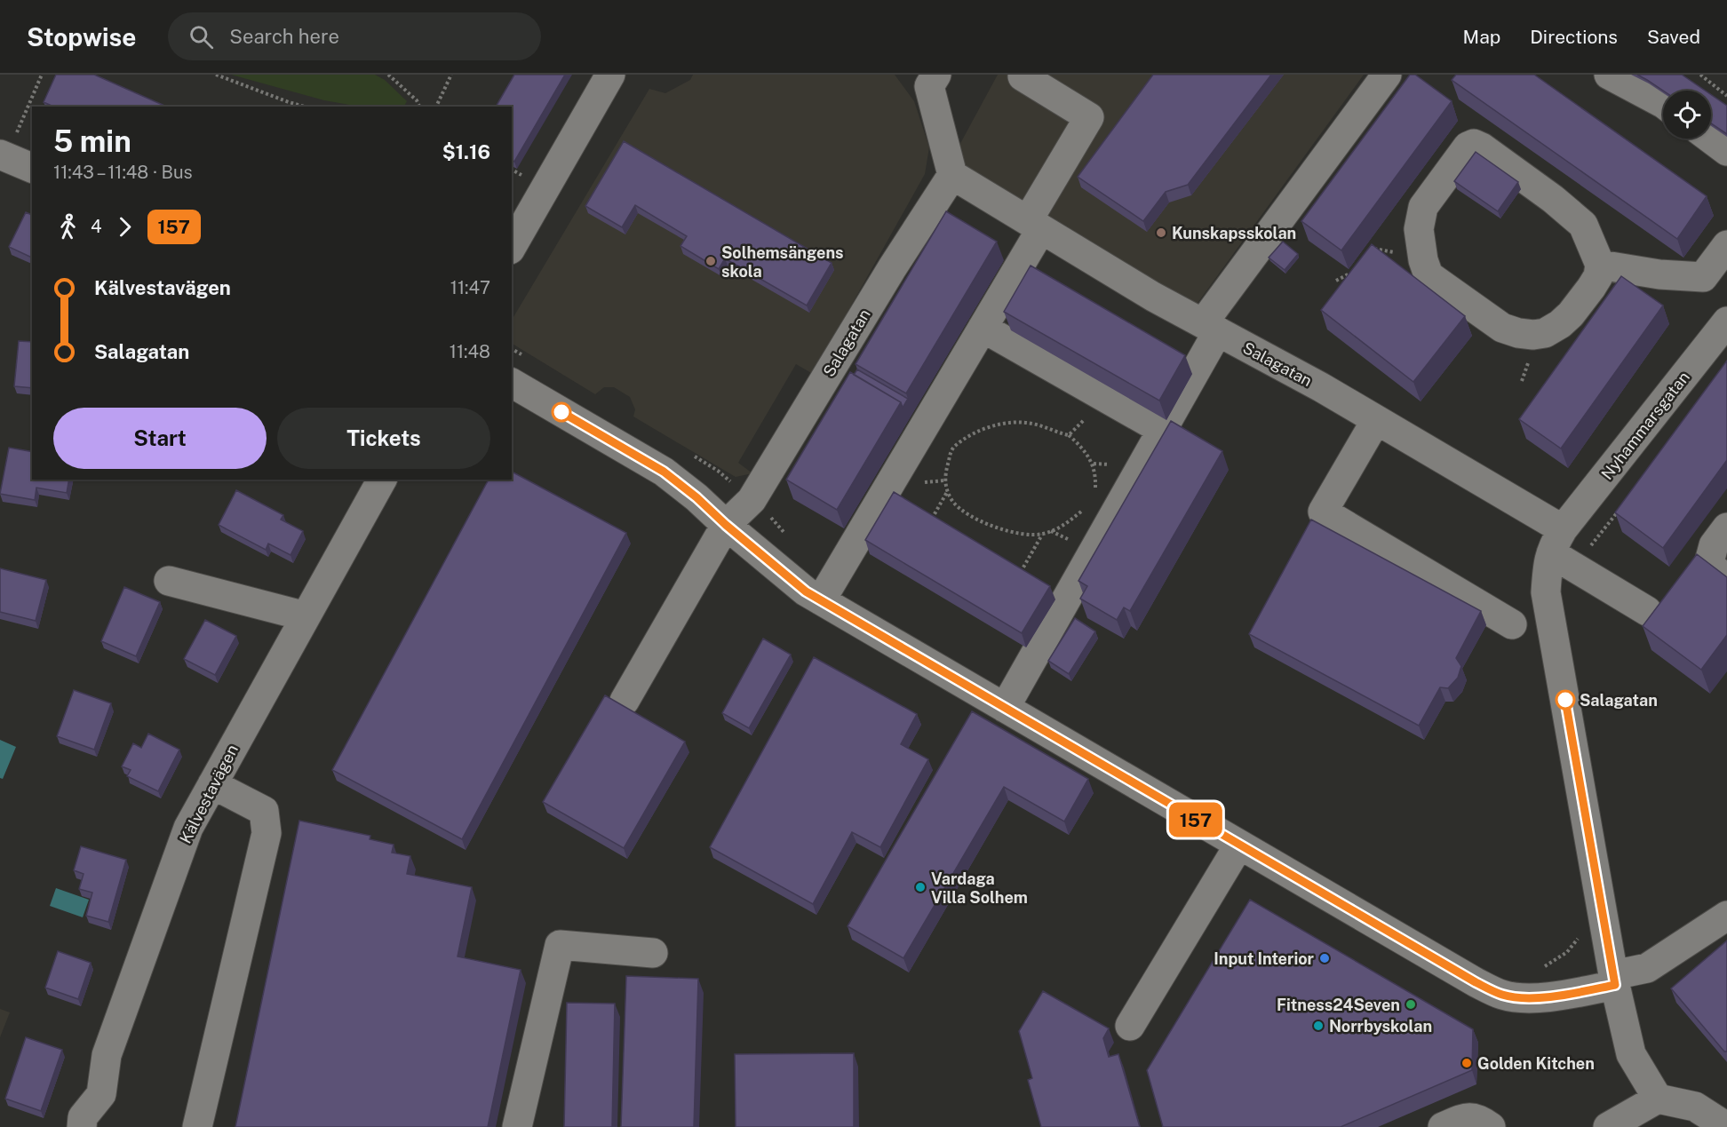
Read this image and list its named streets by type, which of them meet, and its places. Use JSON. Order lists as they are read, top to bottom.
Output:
{
  "streets": {
    "street": ["Salagatan", "Nyhammarsgatan", "Kälvestavägen"]
  },
  "crossings": [
    ["Salagatan", "Nyhammarsgatan"]
  ],
  "places": [
    "Kunskapsskolan",
    "Solhemsängens skola",
    "Salagatan",
    "Vardaga Villa Solhem",
    "Input Interior",
    "Fitness24Seven",
    "Norrbyskolan",
    "Golden Kitchen"
  ],
  "lines": ["bus line 157"],
  "page": {
    "header": "Stopwise",
    "search": "Search here",
    "nav": ["Map", "Directions", "Saved"],
    "on_map": "157",
    "heading": ["5 min", "11:43 – 11:48 · Bus", "$1.16"],
    "legs": ["4", "157"],
    "list": [
      {
        "name": "Kälvestavägen",
        "value": "11:47"
      },
      {
        "name": "Salagatan",
        "value": "11:48"
      }
    ],
    "buttons": ["Start", "Tickets"]
  }
}
